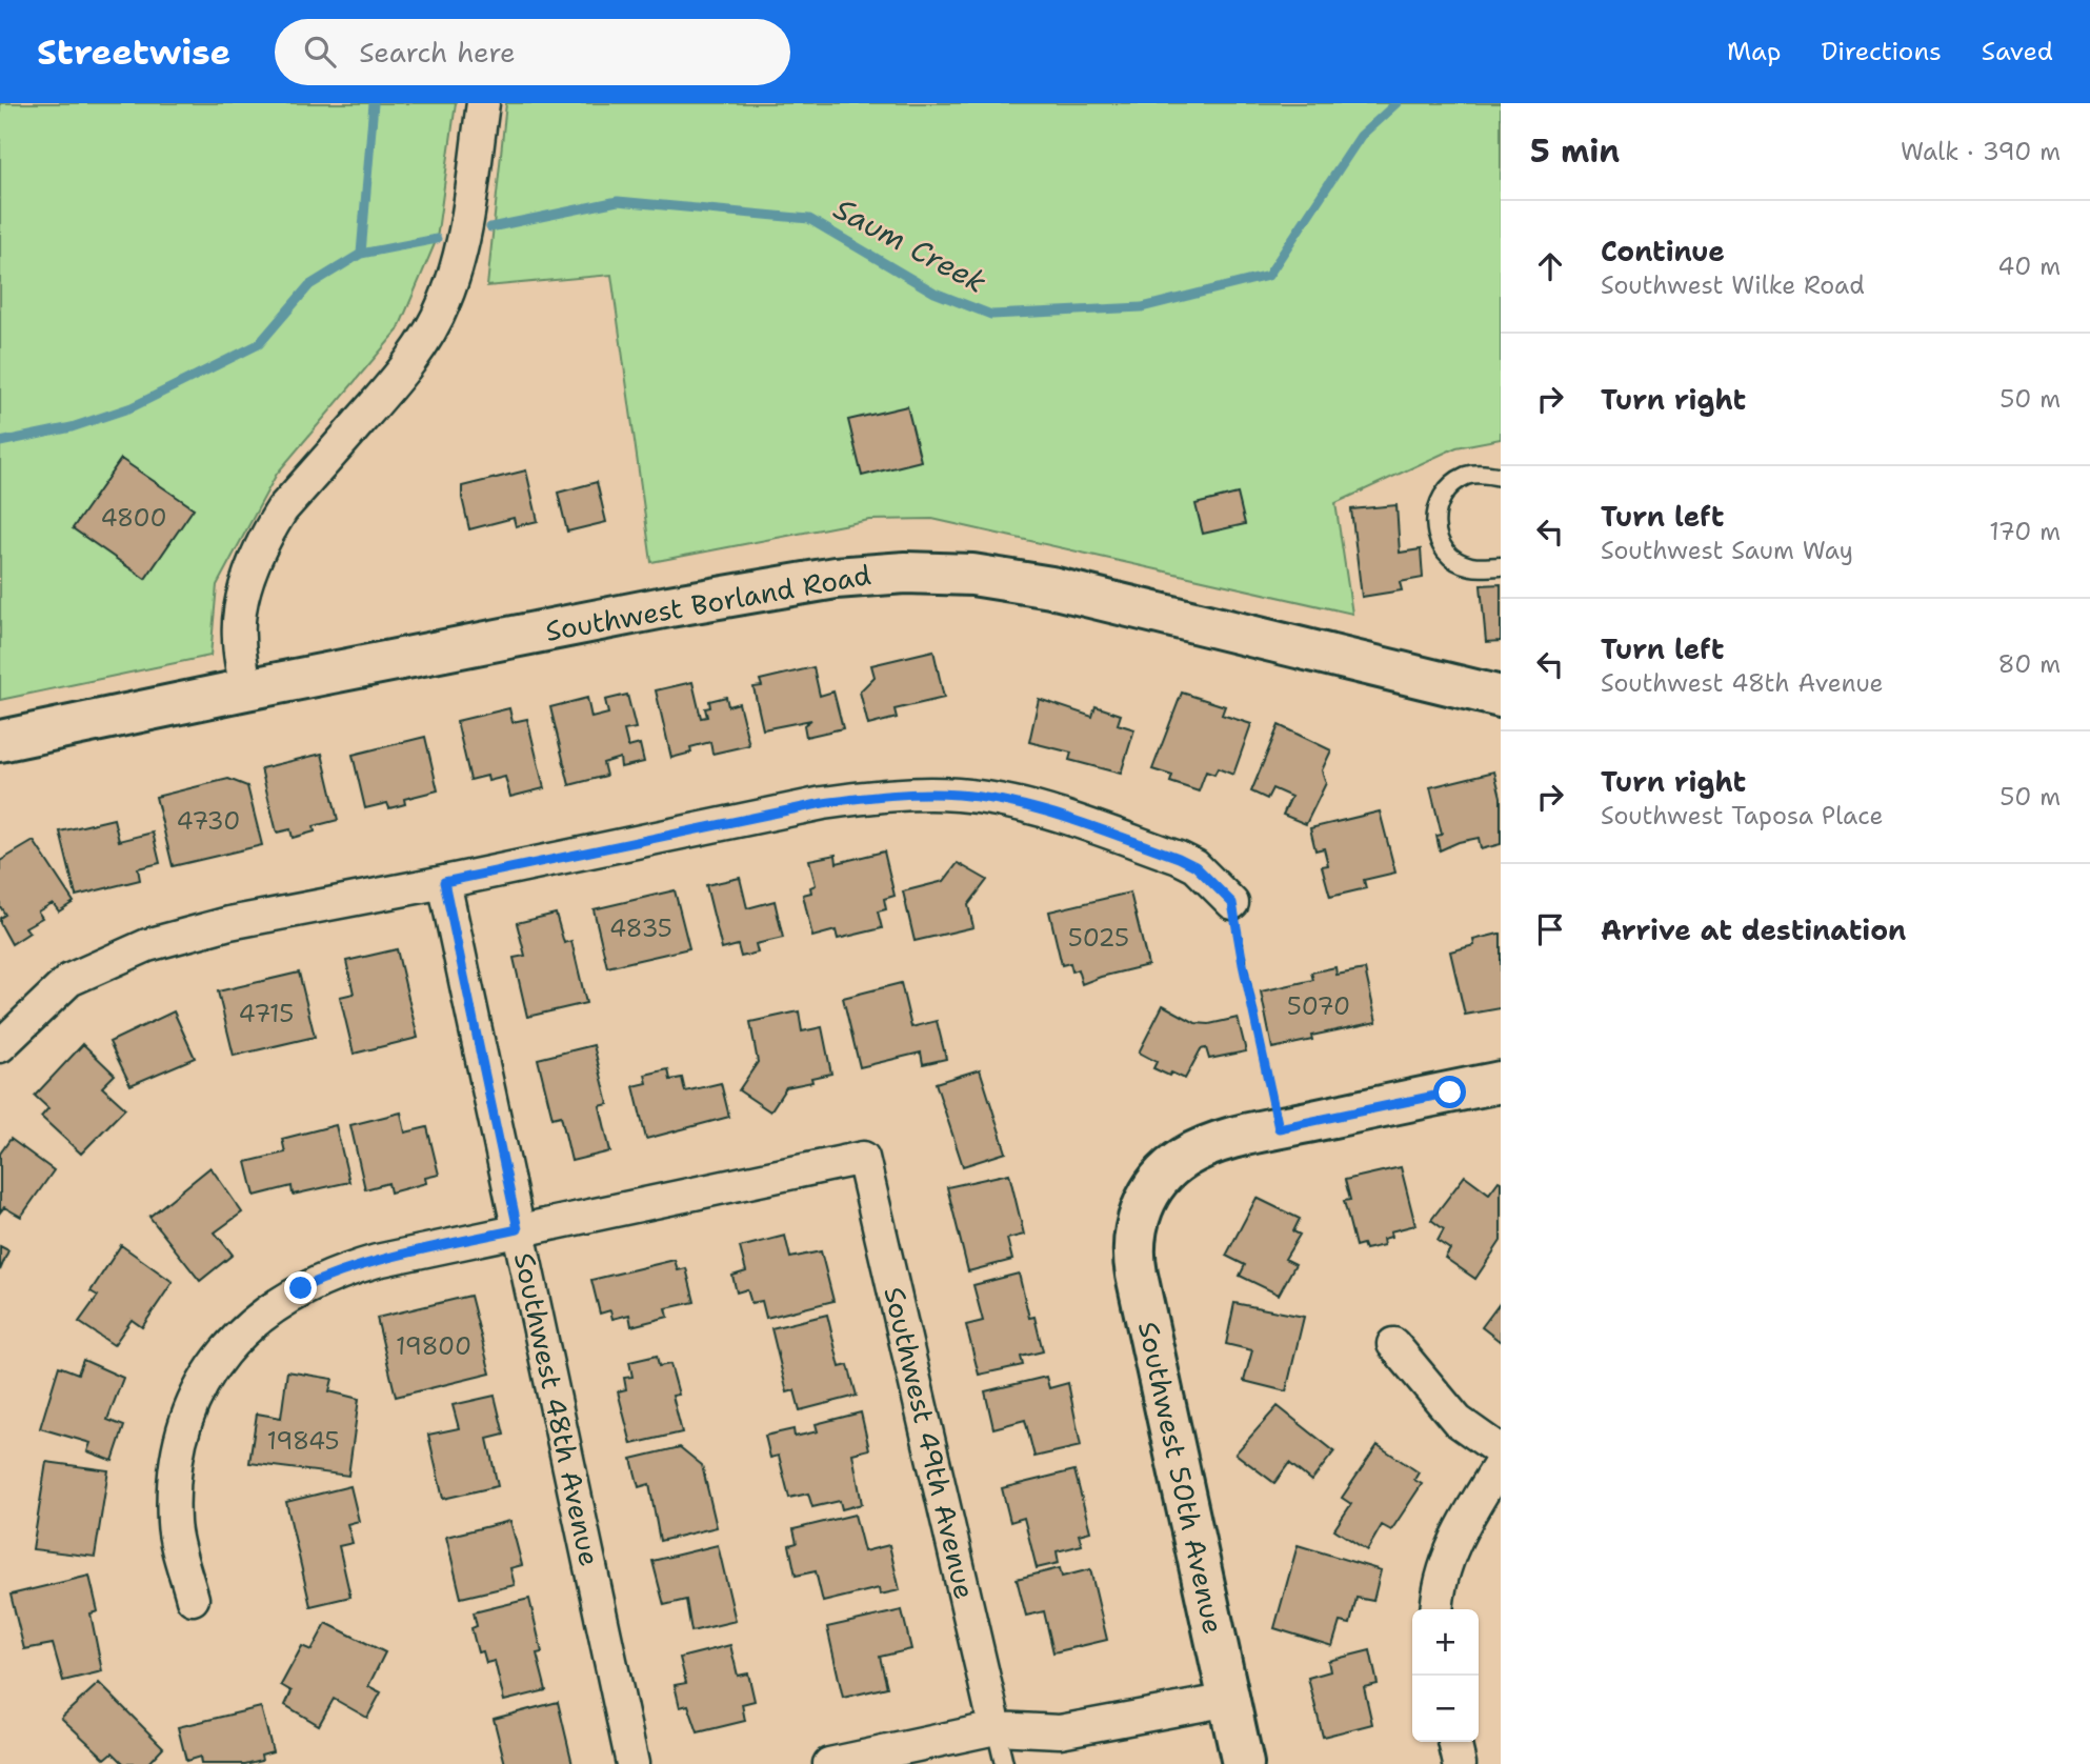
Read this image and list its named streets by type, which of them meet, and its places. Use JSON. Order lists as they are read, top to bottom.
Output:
{
  "streets": {
    "main road": ["Southwest Borland Road", "Southwest 50th Avenue"],
    "street": ["Southwest 48th Avenue", "Southwest 49th Avenue"]
  },
  "crossings": [
    ["Southwest 48th Avenue", "Southwest 49th Avenue"]
  ],
  "water": ["Saum Creek"],
  "house_numbers": [
    "4800",
    "4730",
    "4835",
    "5025",
    "5070",
    "4715",
    "19800",
    "19845"
  ],
  "page": {
    "header": "Streetwise",
    "search": "Search here",
    "nav": ["Map", "Directions", "Saved"],
    "heading": ["5 min", "Walk · 390 m"],
    "list": [
      ["Continue", "Southwest Wilke Road", "40 m"],
      ["Turn right", "50 m"],
      ["Turn left", "Southwest Saum Way", "170 m"],
      ["Turn left", "Southwest 48th Avenue", "80 m"],
      ["Turn right", "Southwest Taposa Place", "50 m"],
      "Arrive at destination"
    ],
    "map_buttons": ["+", "−"]
  }
}
